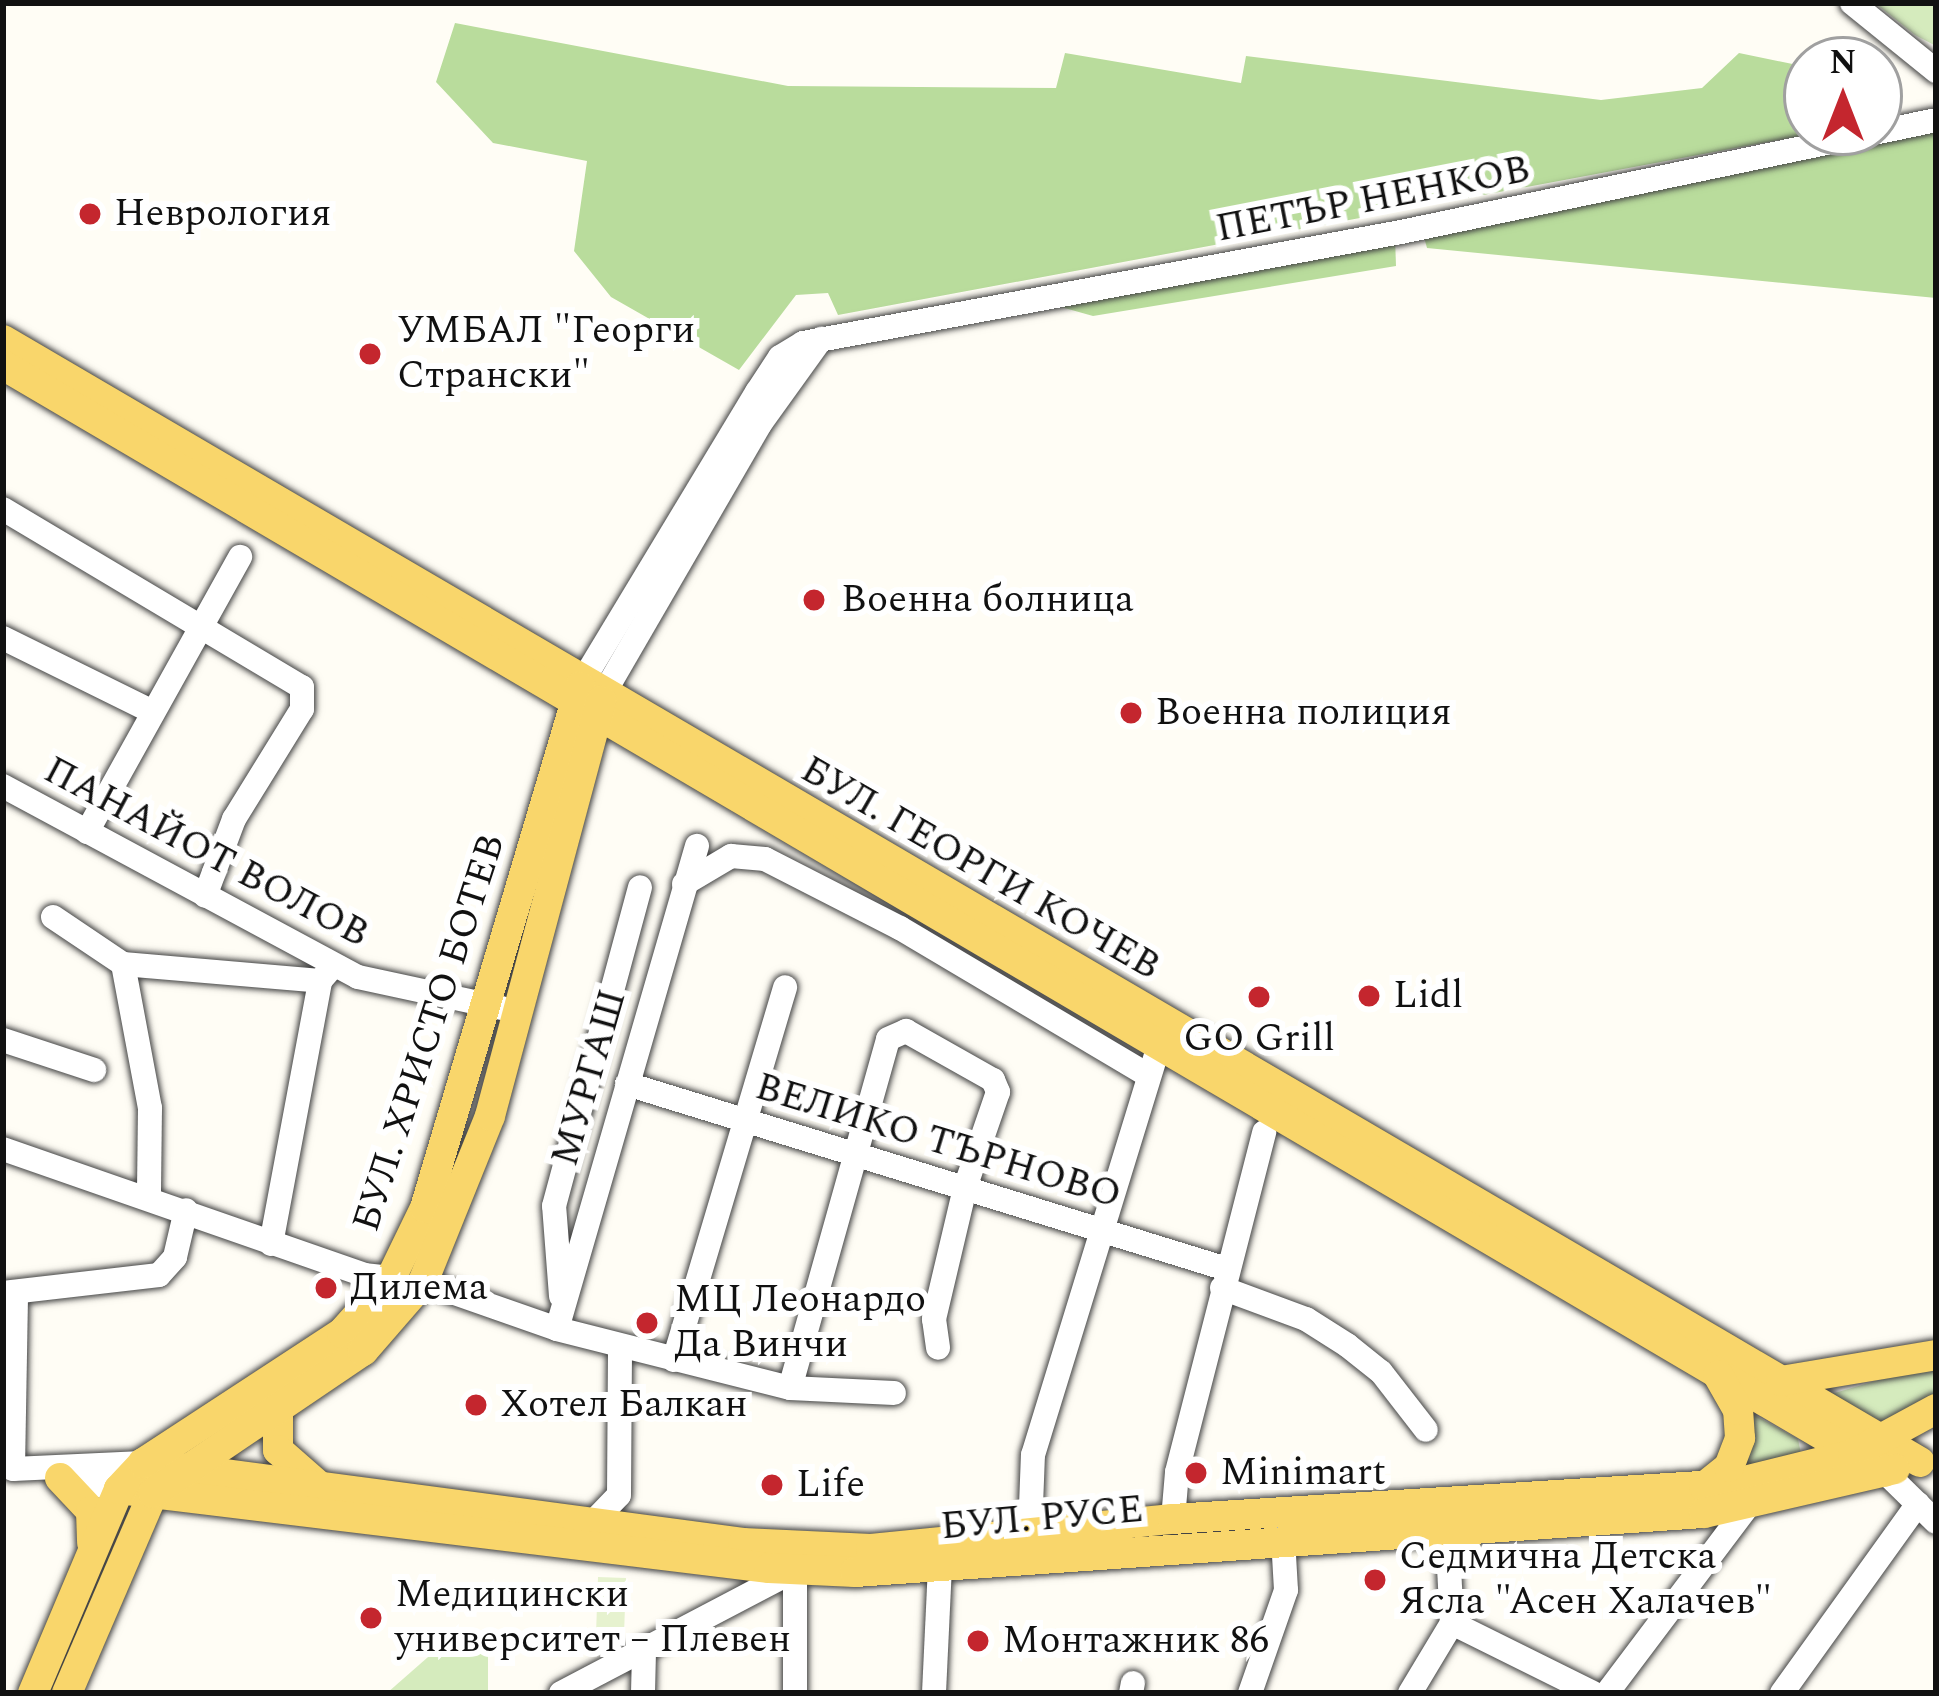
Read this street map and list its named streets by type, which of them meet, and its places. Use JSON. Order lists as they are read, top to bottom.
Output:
{
  "streets": {
    "main road": ["БУЛ. ГЕОРГИ КОЧЕВ", "БУЛ. ХРИСТО БОТЕВ", "БУЛ. РУСЕ"],
    "street": [
      "ПЕТЪР НЕНКОВ",
      "ПАНАЙОТ ВОЛОВ",
      "МУРГАШ",
      "ВЕЛИКО ТЪРНОВО"
    ]
  },
  "crossings": [
    ["ПЕТЪР НЕНКОВ", "БУЛ. ГЕОРГИ КОЧЕВ"],
    ["ПЕТЪР НЕНКОВ", "БУЛ. ХРИСТО БОТЕВ"],
    ["ПАНАЙОТ ВОЛОВ", "БУЛ. ХРИСТО БОТЕВ"],
    ["БУЛ. ГЕОРГИ КОЧЕВ", "БУЛ. ХРИСТО БОТЕВ"],
    ["БУЛ. ГЕОРГИ КОЧЕВ", "БУЛ. РУСЕ"],
    ["БУЛ. ХРИСТО БОТЕВ", "БУЛ. РУСЕ"],
    ["МУРГАШ", "ВЕЛИКО ТЪРНОВО"]
  ],
  "places": [
    "Неврология",
    "УМБАЛ \"Георги Странски\"",
    "Военна болница",
    "Военна полиция",
    "Lidl",
    "GO Grill",
    "Дилема",
    "МЦ Леонардо Да Винчи",
    "Хотел Балкан",
    "Minimart",
    "Life",
    "Седмична Детска Ясла \"Асен Халачев\"",
    "Медицински университет – Плевен",
    "Монтажник 86"
  ],
  "north": "top"
}
